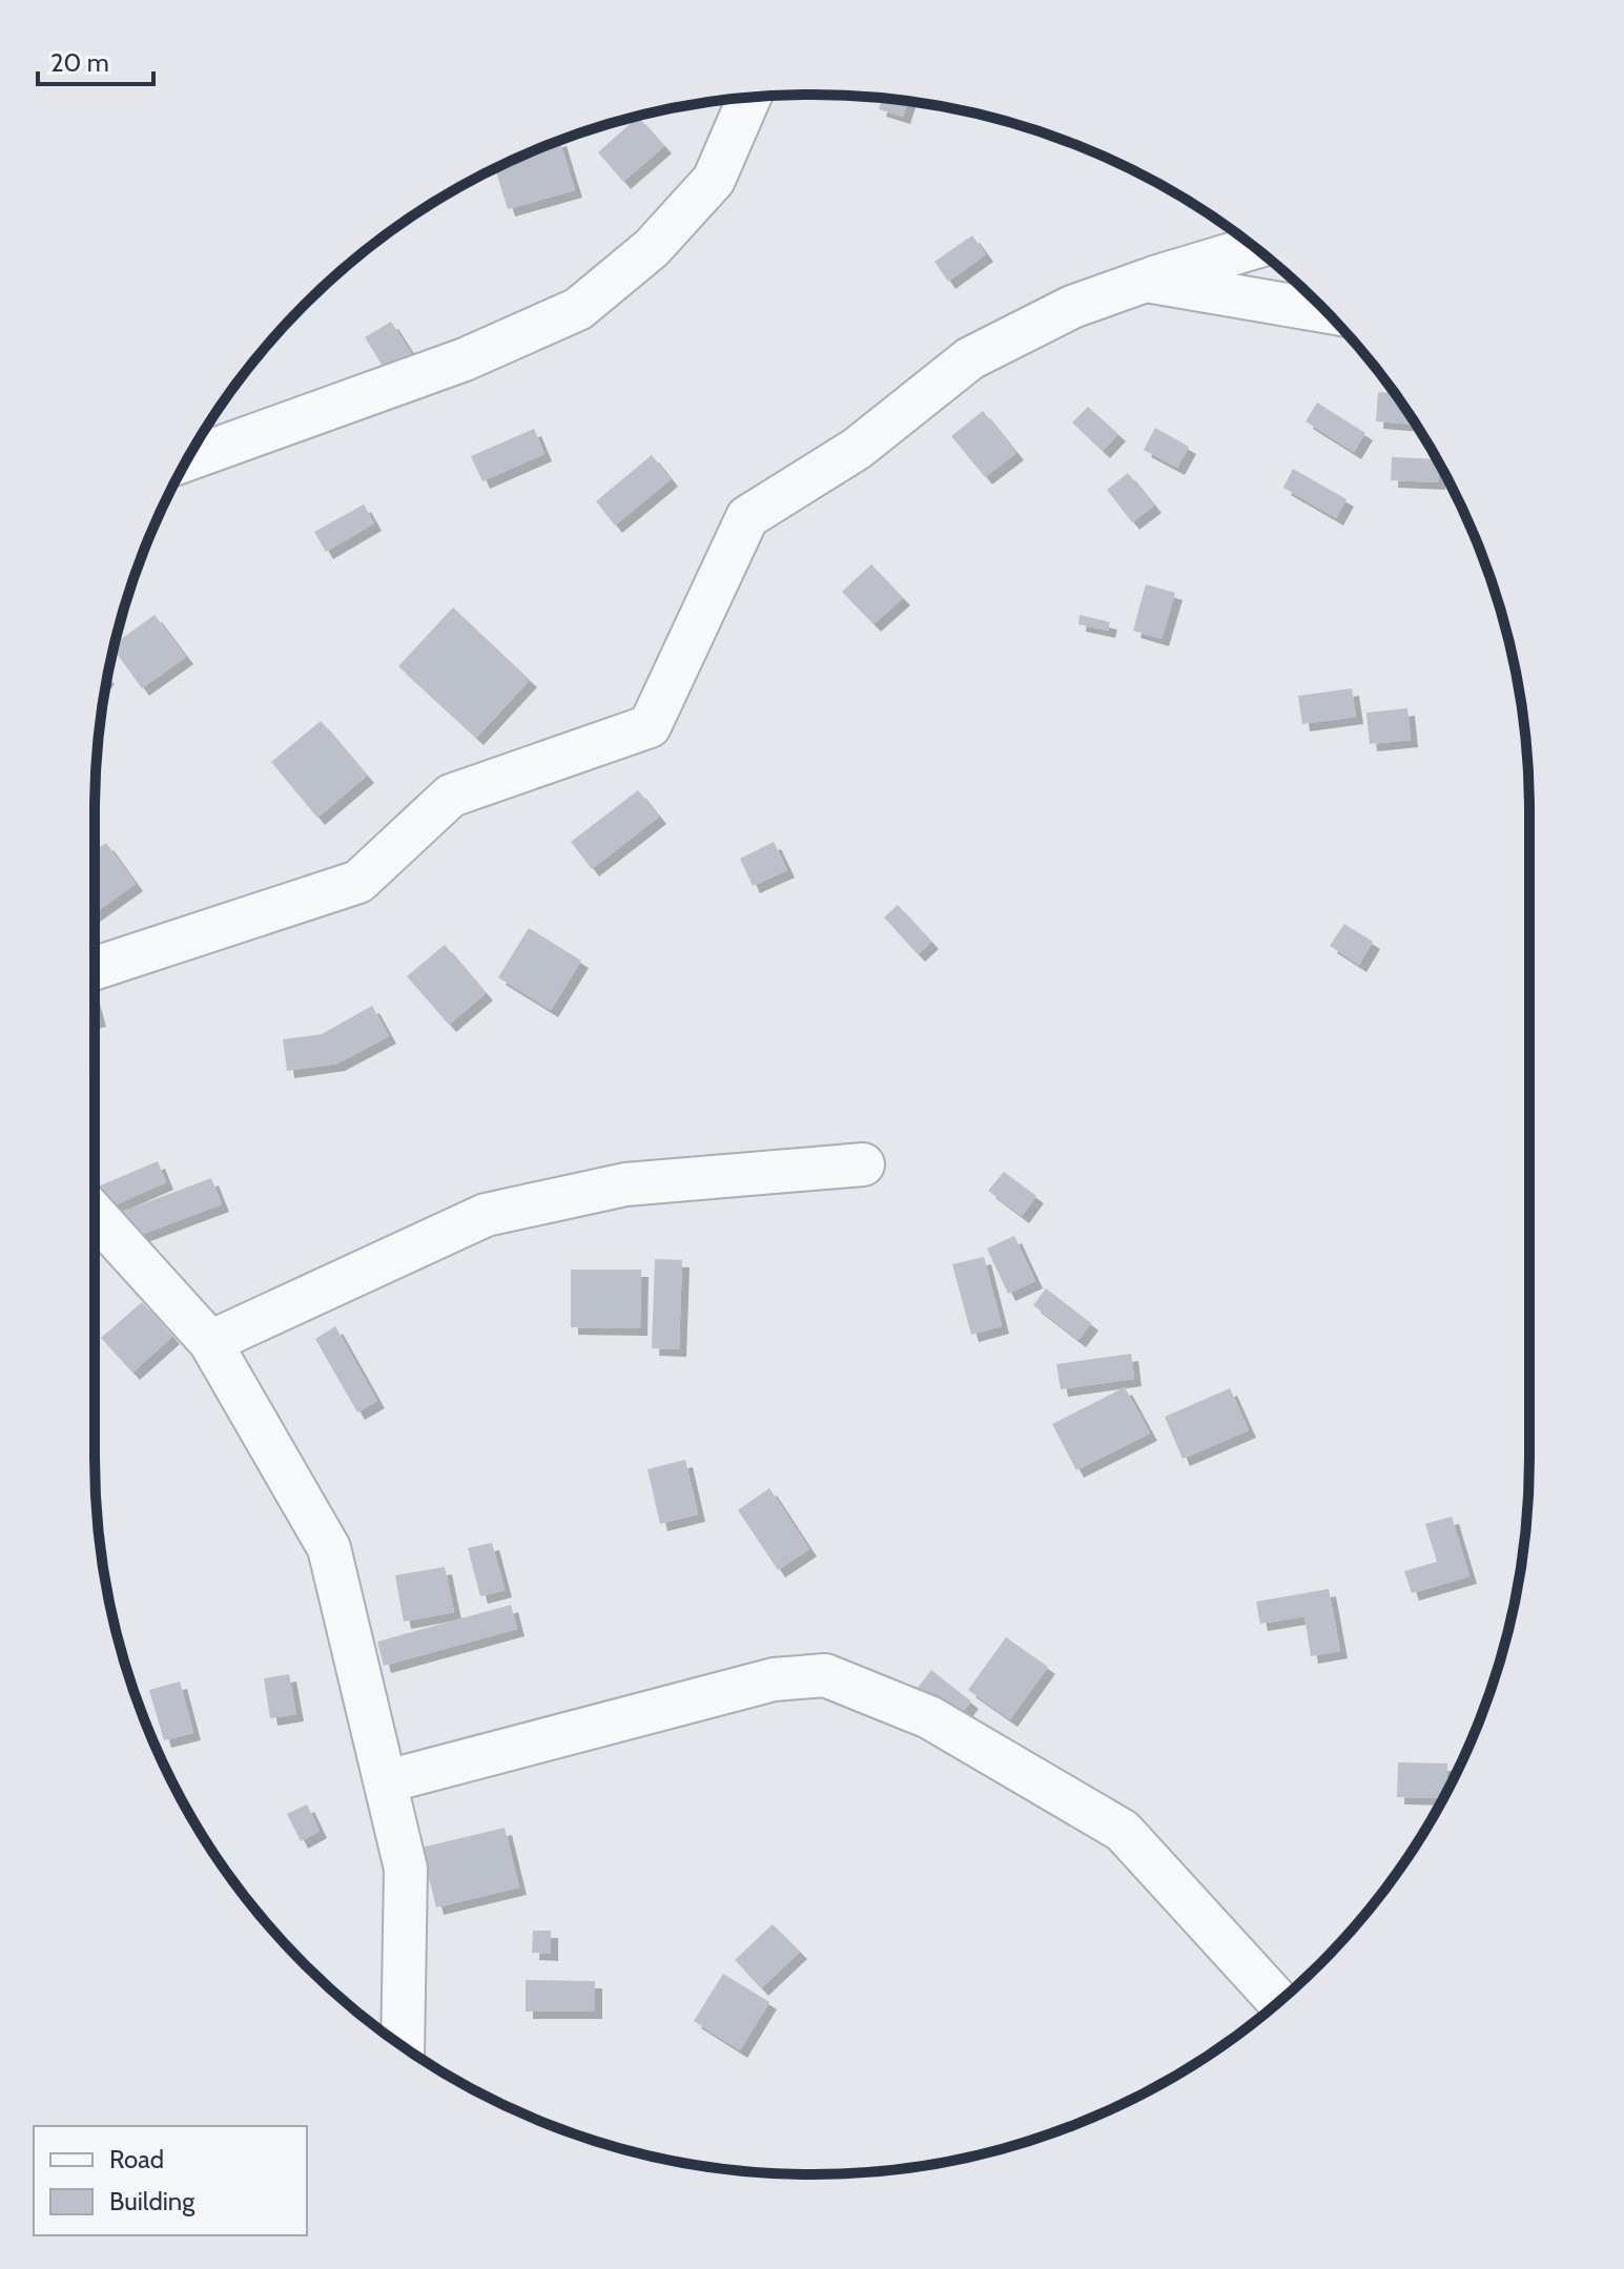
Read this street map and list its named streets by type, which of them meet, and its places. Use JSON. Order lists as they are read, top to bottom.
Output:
{
  "legend": ["Road", "Building"],
  "scale_bar": "20 m"
}
